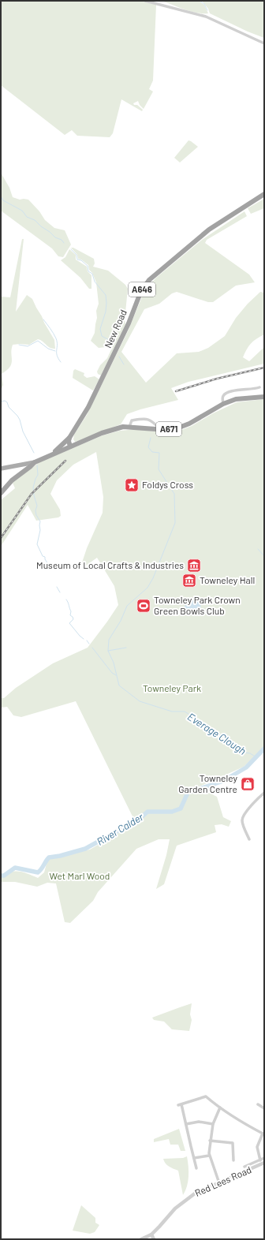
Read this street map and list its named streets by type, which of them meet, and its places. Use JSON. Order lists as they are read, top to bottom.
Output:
{
  "streets": {
    "highway": ["A646", "New Road", "A671"],
    "street": ["Red Lees Road"]
  },
  "water": ["Everage Clough", "River Calder"],
  "parks": ["Towneley Park", "Wet Marl Wood"],
  "places": {
    "place": ["Foldys Cross"],
    "museum": ["Museum of Local Crafts & Industries", "Towneley Hall"],
    "sports": ["Towneley Park Crown Green Bowls Club"],
    "shop": ["Towneley Garden Centre"]
  }
}
